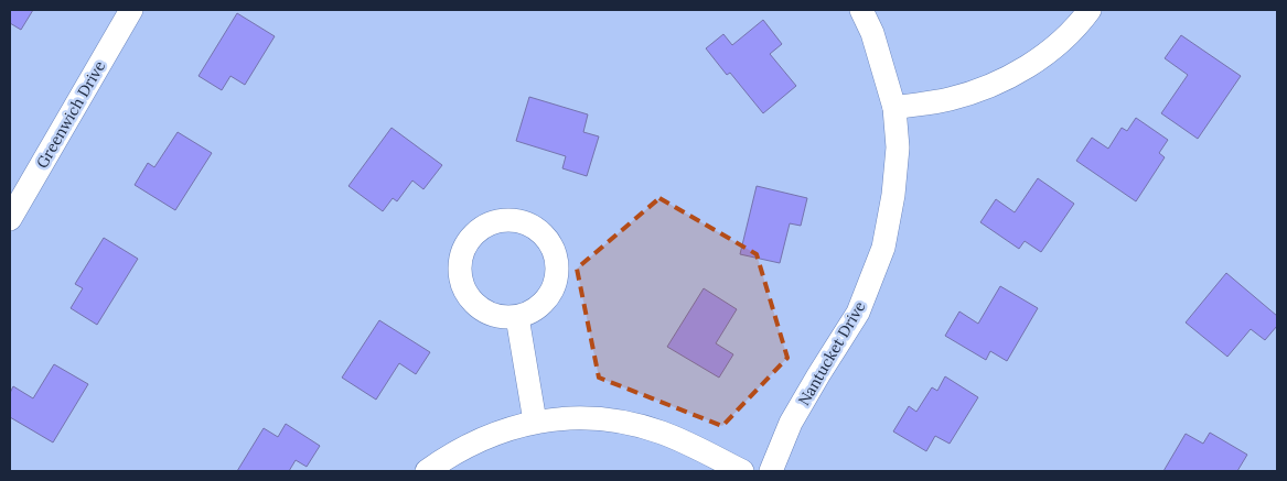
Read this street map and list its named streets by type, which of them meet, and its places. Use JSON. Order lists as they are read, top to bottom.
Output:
{
  "streets": {
    "street": ["Greenwich Drive", "Nantucket Drive"]
  }
}
